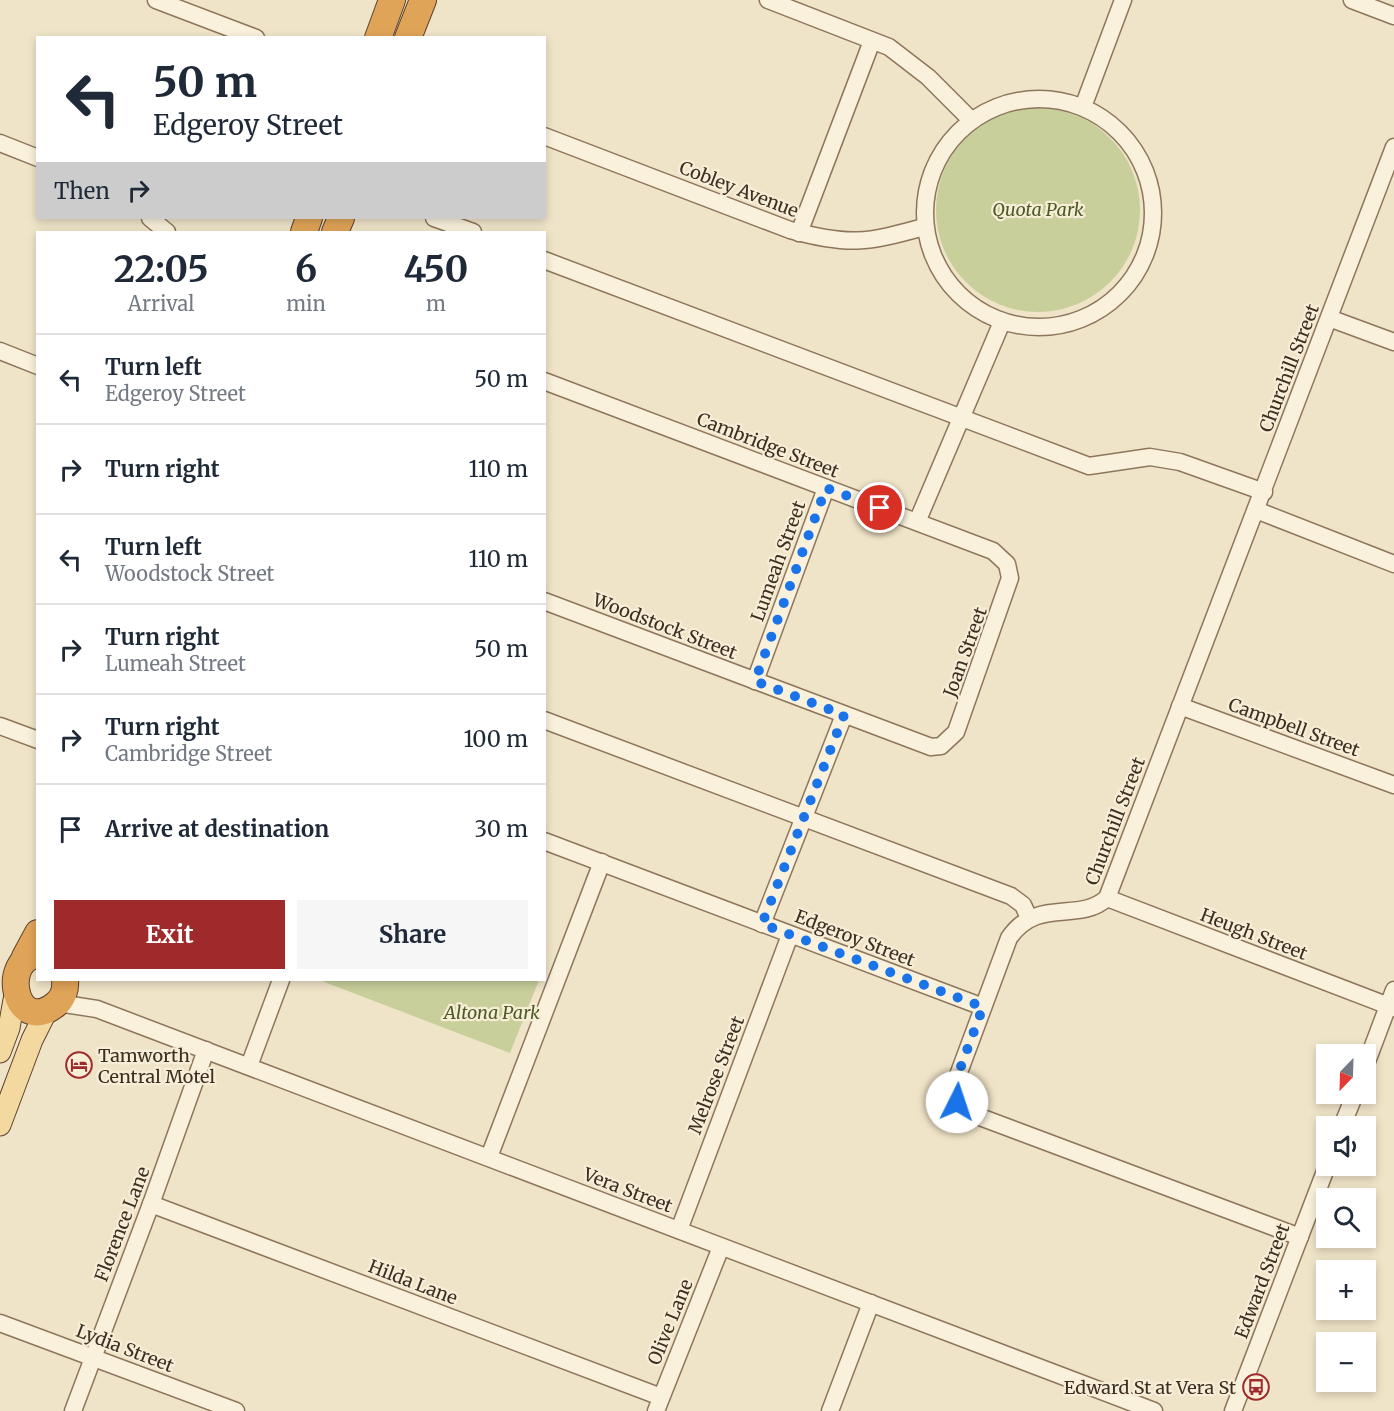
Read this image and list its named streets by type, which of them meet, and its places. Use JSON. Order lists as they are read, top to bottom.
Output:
{
  "streets": {
    "street": [
      "Cobley Avenue",
      "Churchill Street",
      "Cambridge Street",
      "Lumeah Street",
      "Woodstock Street",
      "Joan Street",
      "Campbell Street",
      "Heugh Street",
      "Edgeroy Street",
      "Melrose Street",
      "Vera Street",
      "Florence Lane",
      "Edward Street",
      "Hilda Lane",
      "Olive Lane",
      "Lydia Street"
    ]
  },
  "crossings": [
    ["Churchill Street", "Campbell Street"],
    ["Churchill Street", "Heugh Street"],
    ["Cambridge Street", "Lumeah Street"],
    ["Cambridge Street", "Joan Street"],
    ["Lumeah Street", "Woodstock Street"],
    ["Woodstock Street", "Joan Street"],
    ["Edgeroy Street", "Melrose Street"],
    ["Melrose Street", "Vera Street"],
    ["Vera Street", "Florence Lane"],
    ["Vera Street", "Olive Lane"],
    ["Florence Lane", "Hilda Lane"],
    ["Florence Lane", "Lydia Street"],
    ["Hilda Lane", "Olive Lane"]
  ],
  "parks": ["Quota Park", "Altona Park"],
  "places": {
    "hotel": ["Tamworth Central Motel"],
    "bus stop": ["Edward St at Vera St"]
  },
  "north": "bottom left",
  "page": {
    "turn": ["50 m", "Edgeroy Street"],
    "then": "Then",
    "eta": [
      "22:05",
      "Arrival",
      "6",
      "min",
      "450",
      "m"
    ],
    "list": [
      {
        "name": "Turn left",
        "note": "Edgeroy Street",
        "value": "50 m"
      },
      {
        "name": "Turn right",
        "value": "110 m"
      },
      {
        "name": "Turn left",
        "note": "Woodstock Street",
        "value": "110 m"
      },
      {
        "name": "Turn right",
        "note": "Lumeah Street",
        "value": "50 m"
      },
      {
        "name": "Turn right",
        "note": "Cambridge Street",
        "value": "100 m"
      },
      {
        "name": "Arrive at destination",
        "value": "30 m"
      }
    ],
    "buttons": ["Exit", "Share"],
    "map_buttons": ["+", "−"]
  }
}
